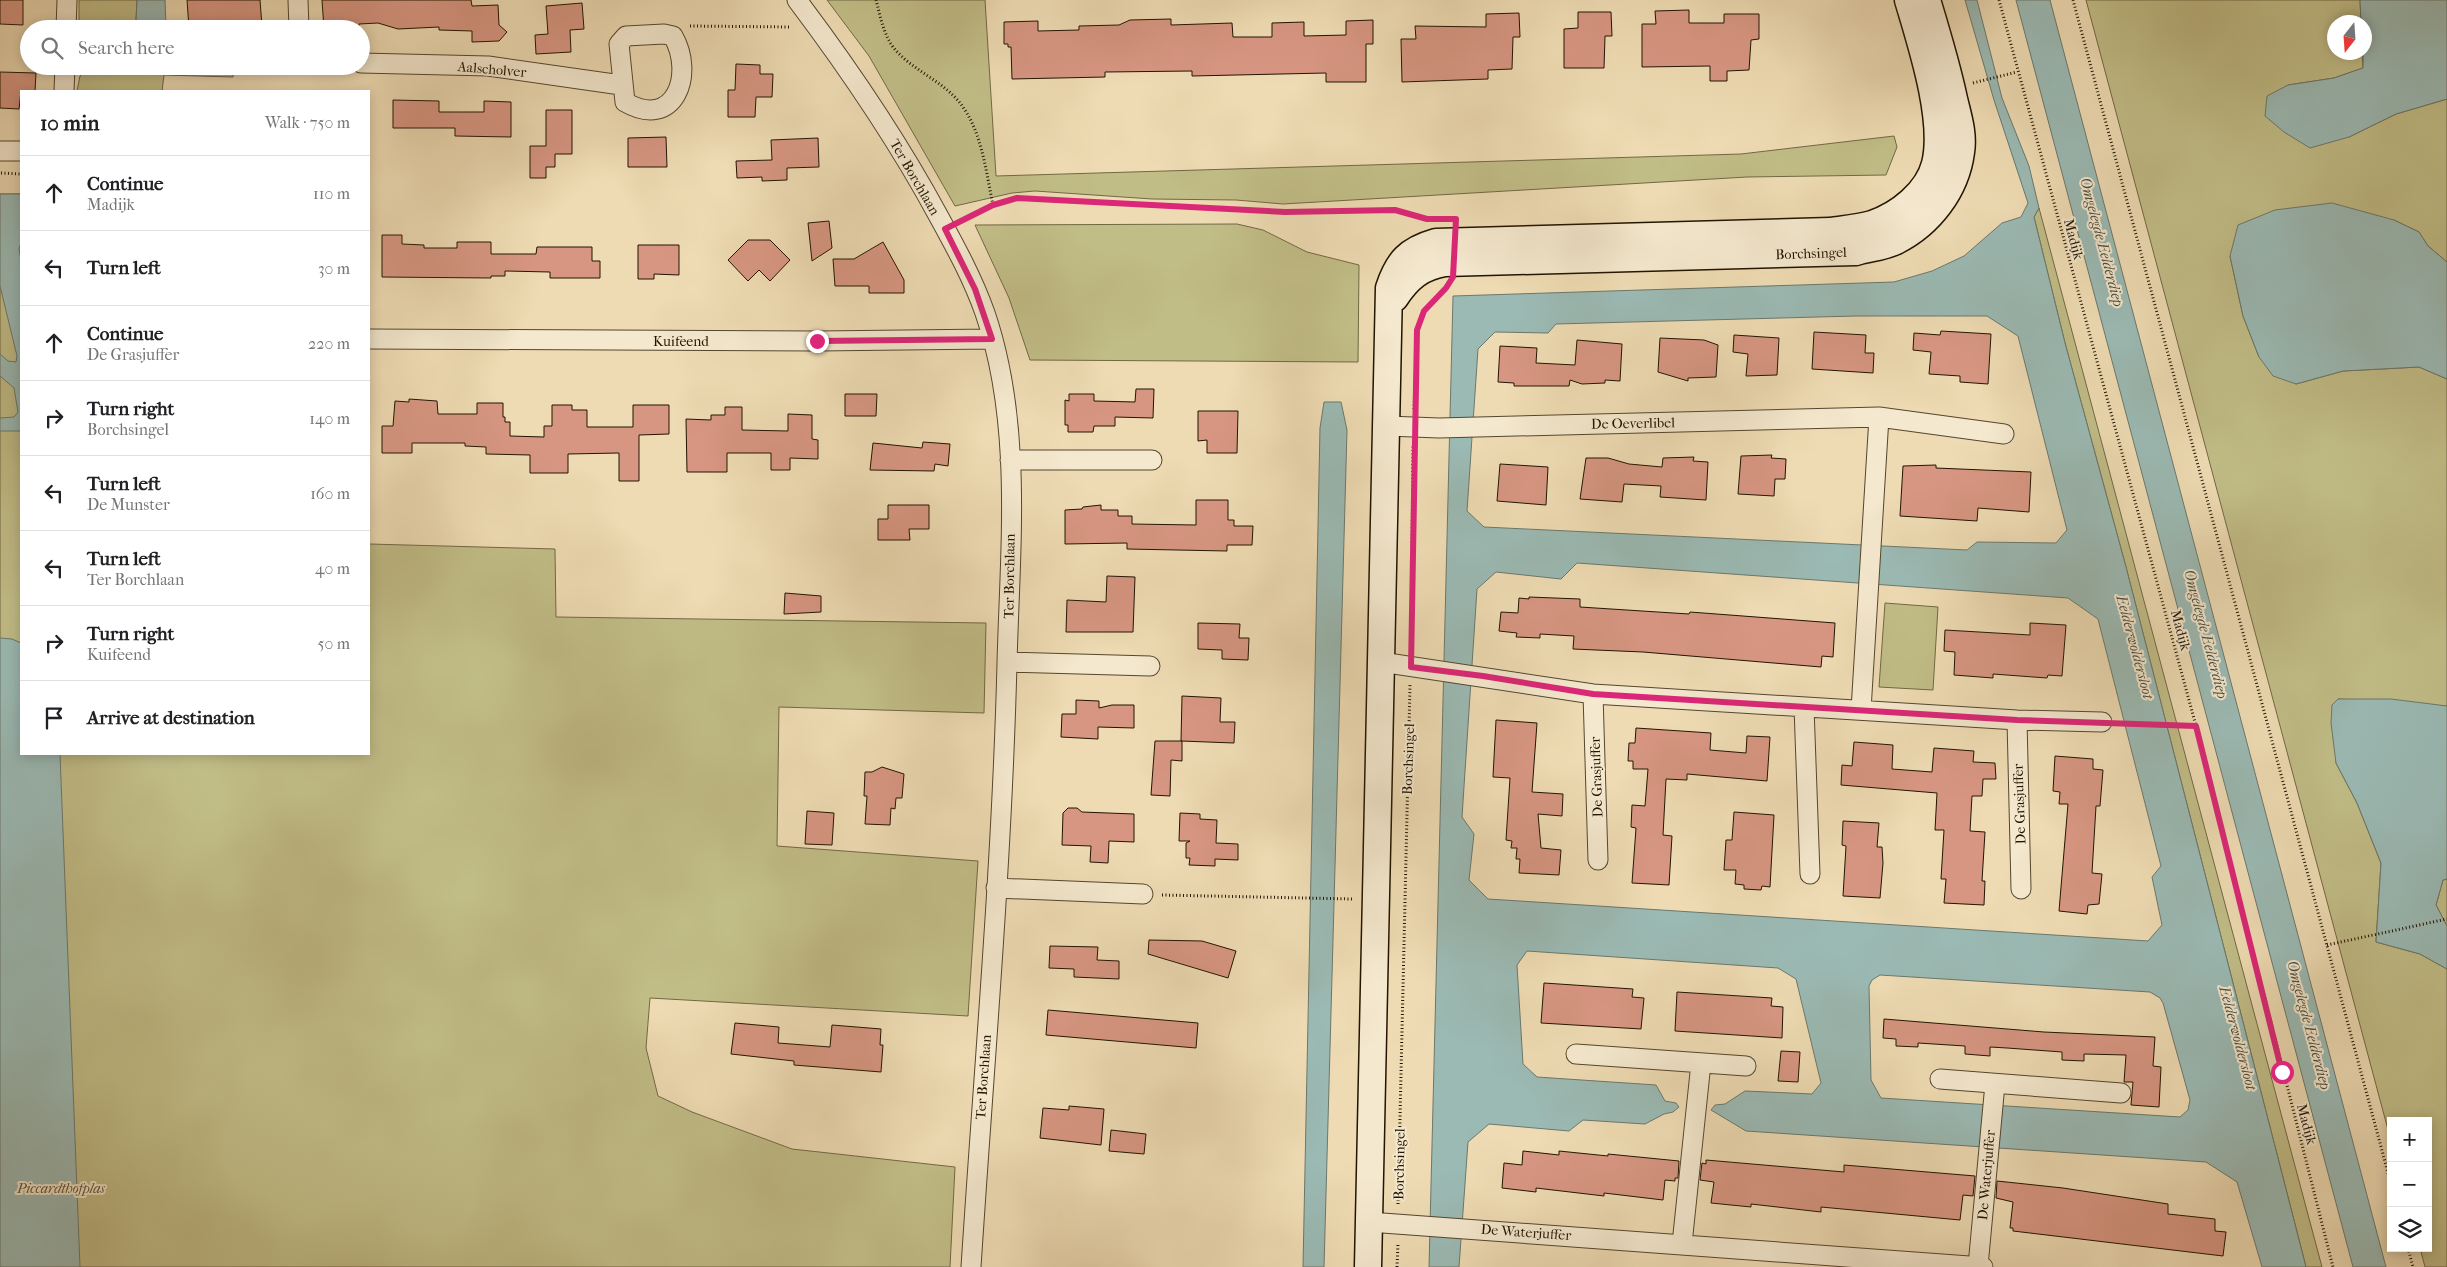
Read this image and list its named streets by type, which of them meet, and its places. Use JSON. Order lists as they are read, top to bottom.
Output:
{
  "streets": {
    "main road": ["Borchsingel"],
    "street": [
      "Aalscholver",
      "Ter Borchlaan",
      "Kuifeend",
      "De Oeverlibel",
      "De Grasjuffer",
      "De Waterjuffer"
    ],
    "path": ["Madijk"]
  },
  "crossings": [
    ["Ter Borchlaan", "Kuifeend"],
    ["Borchsingel", "De Oeverlibel"],
    ["Borchsingel", "De Waterjuffer"]
  ],
  "water": ["Omgelegde Eelderdiep", "Eelderwoldersloot"],
  "parks": ["Piccardthofplas"],
  "north": "bottom",
  "page": {
    "search": "Search here",
    "heading": ["10 min", "Walk · 750 m"],
    "list": [
      ["Continue", "Madijk", "110 m"],
      ["Turn left", "30 m"],
      ["Continue", "De Grasjuffer", "220 m"],
      ["Turn right", "Borchsingel", "140 m"],
      ["Turn left", "De Munster", "160 m"],
      ["Turn left", "Ter Borchlaan", "40 m"],
      ["Turn right", "Kuifeend", "50 m"],
      "Arrive at destination"
    ],
    "map_buttons": ["+", "−"]
  }
}
